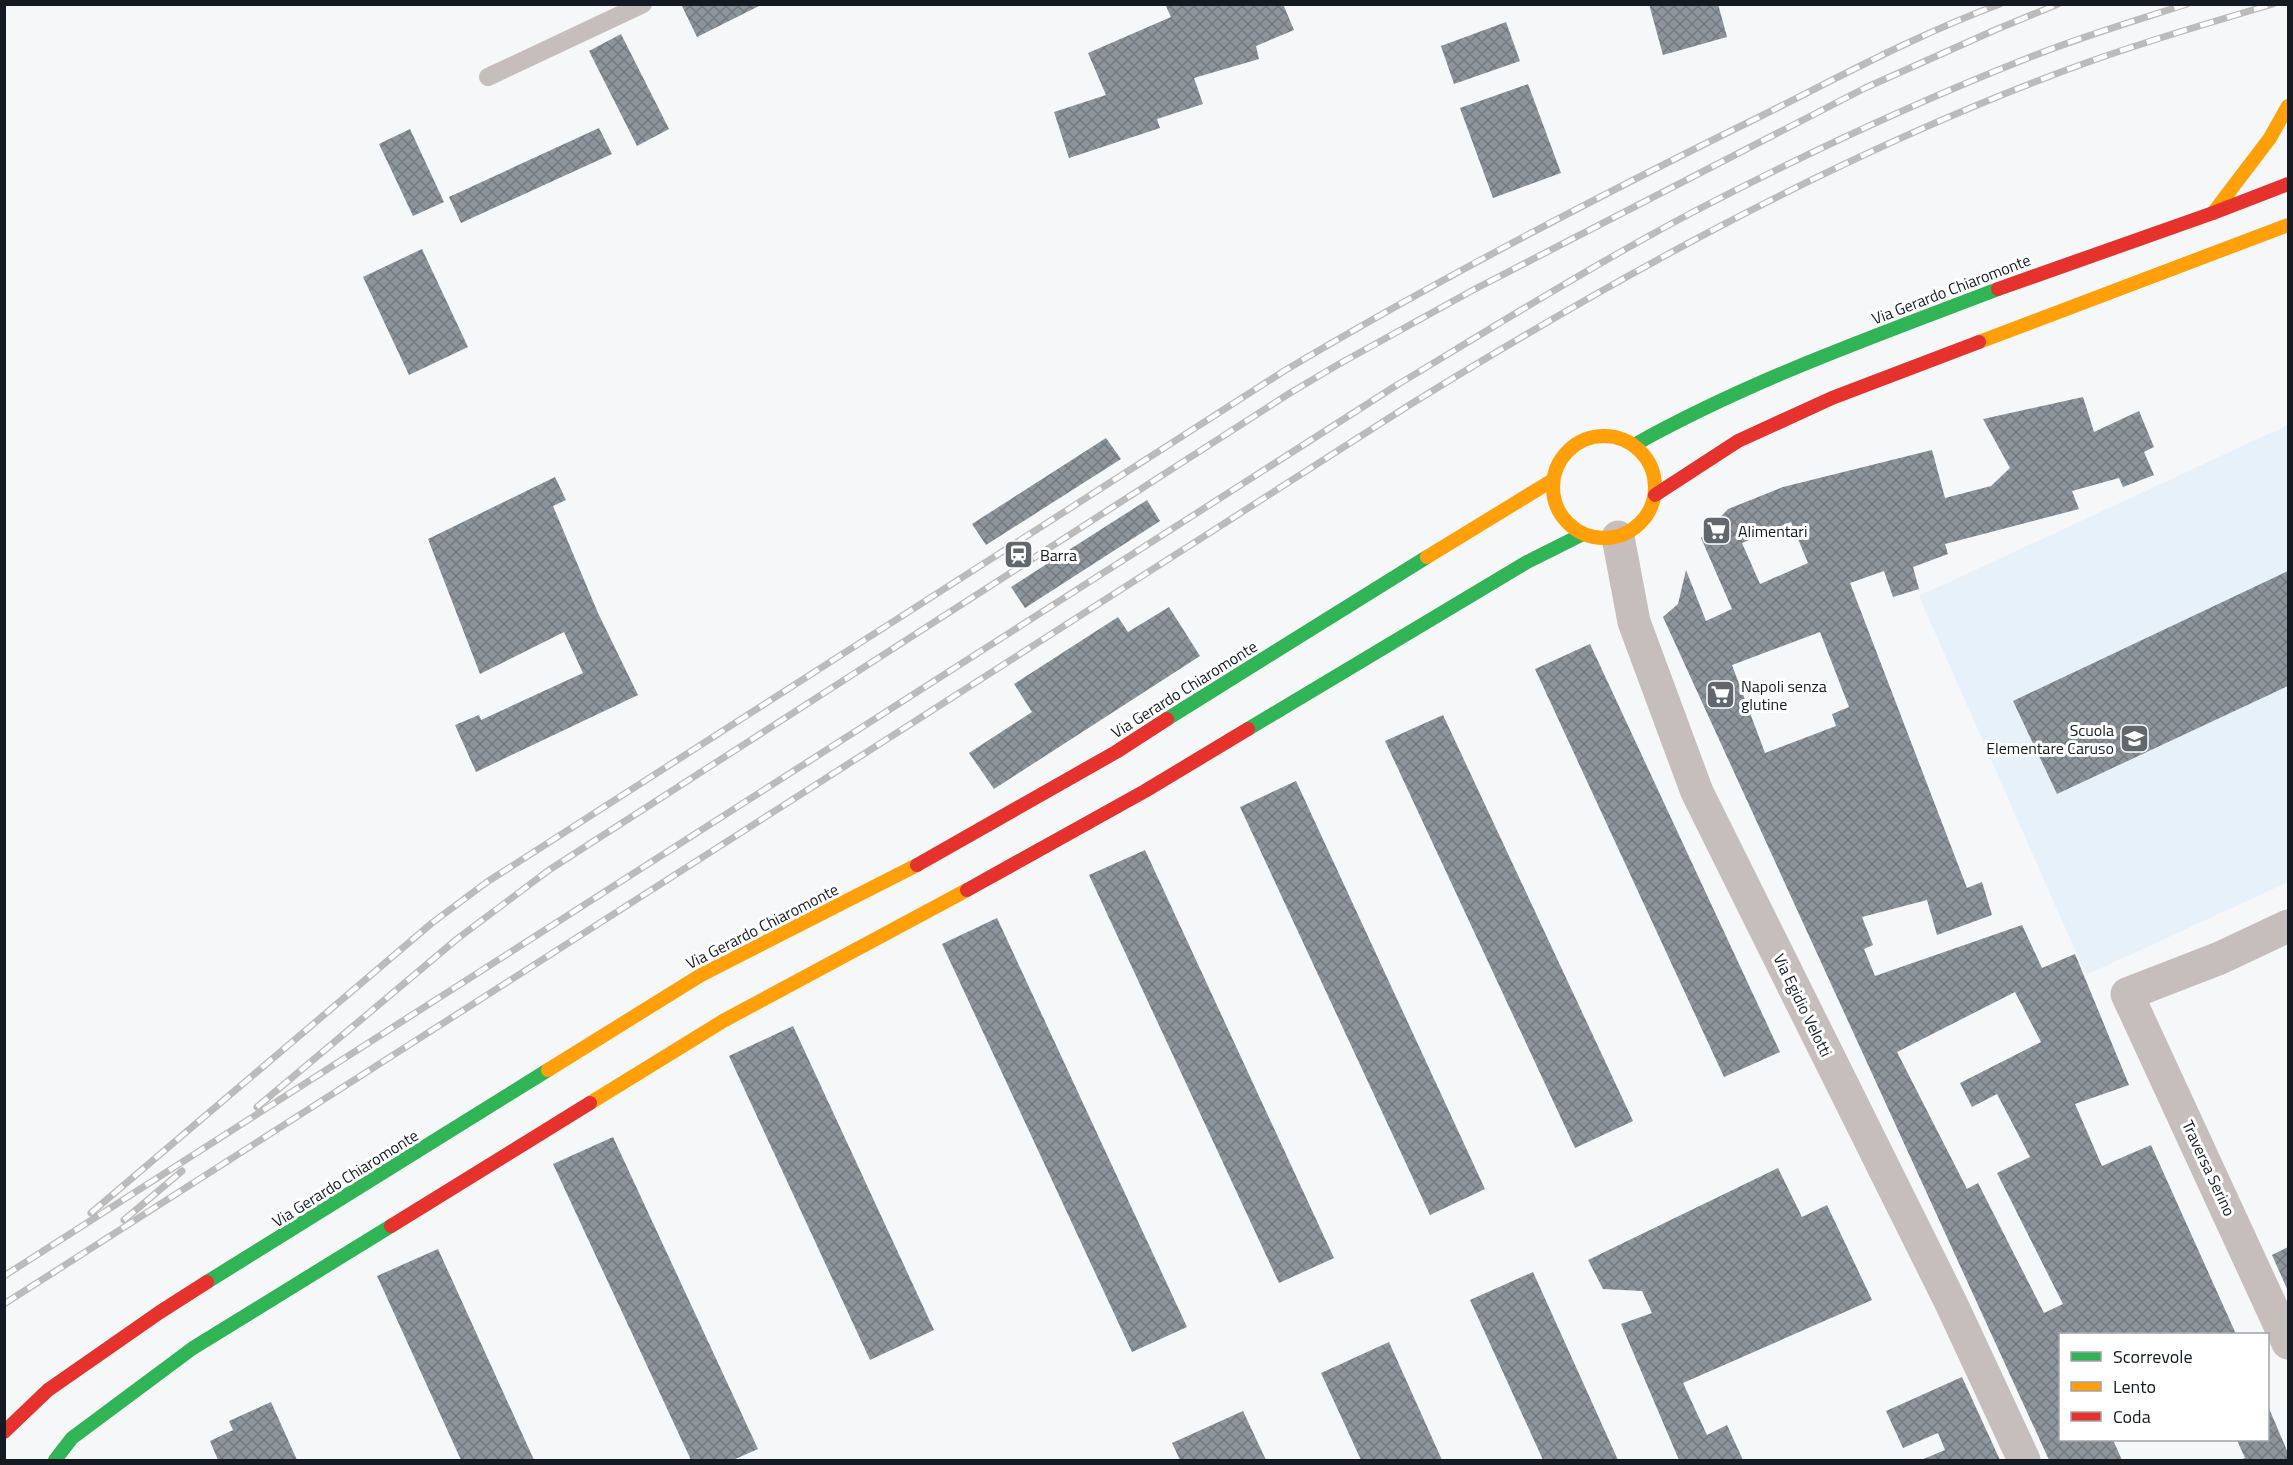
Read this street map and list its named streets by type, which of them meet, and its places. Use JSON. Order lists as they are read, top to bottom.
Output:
{
  "streets": {
    "street": ["Via Gerardo Chiaromonte", "Via Egidio Velotti", "Traversa Serino"]
  },
  "crossings": [
    ["Via Gerardo Chiaromonte", "Via Egidio Velotti"]
  ],
  "places": {
    "supermarket": ["Alimentari", "Napoli senza glutine"],
    "station": ["Barra"],
    "school or university": ["Scuola Elementare Caruso"]
  },
  "legend": ["Scorrevole", "Lento", "Coda"]
}
